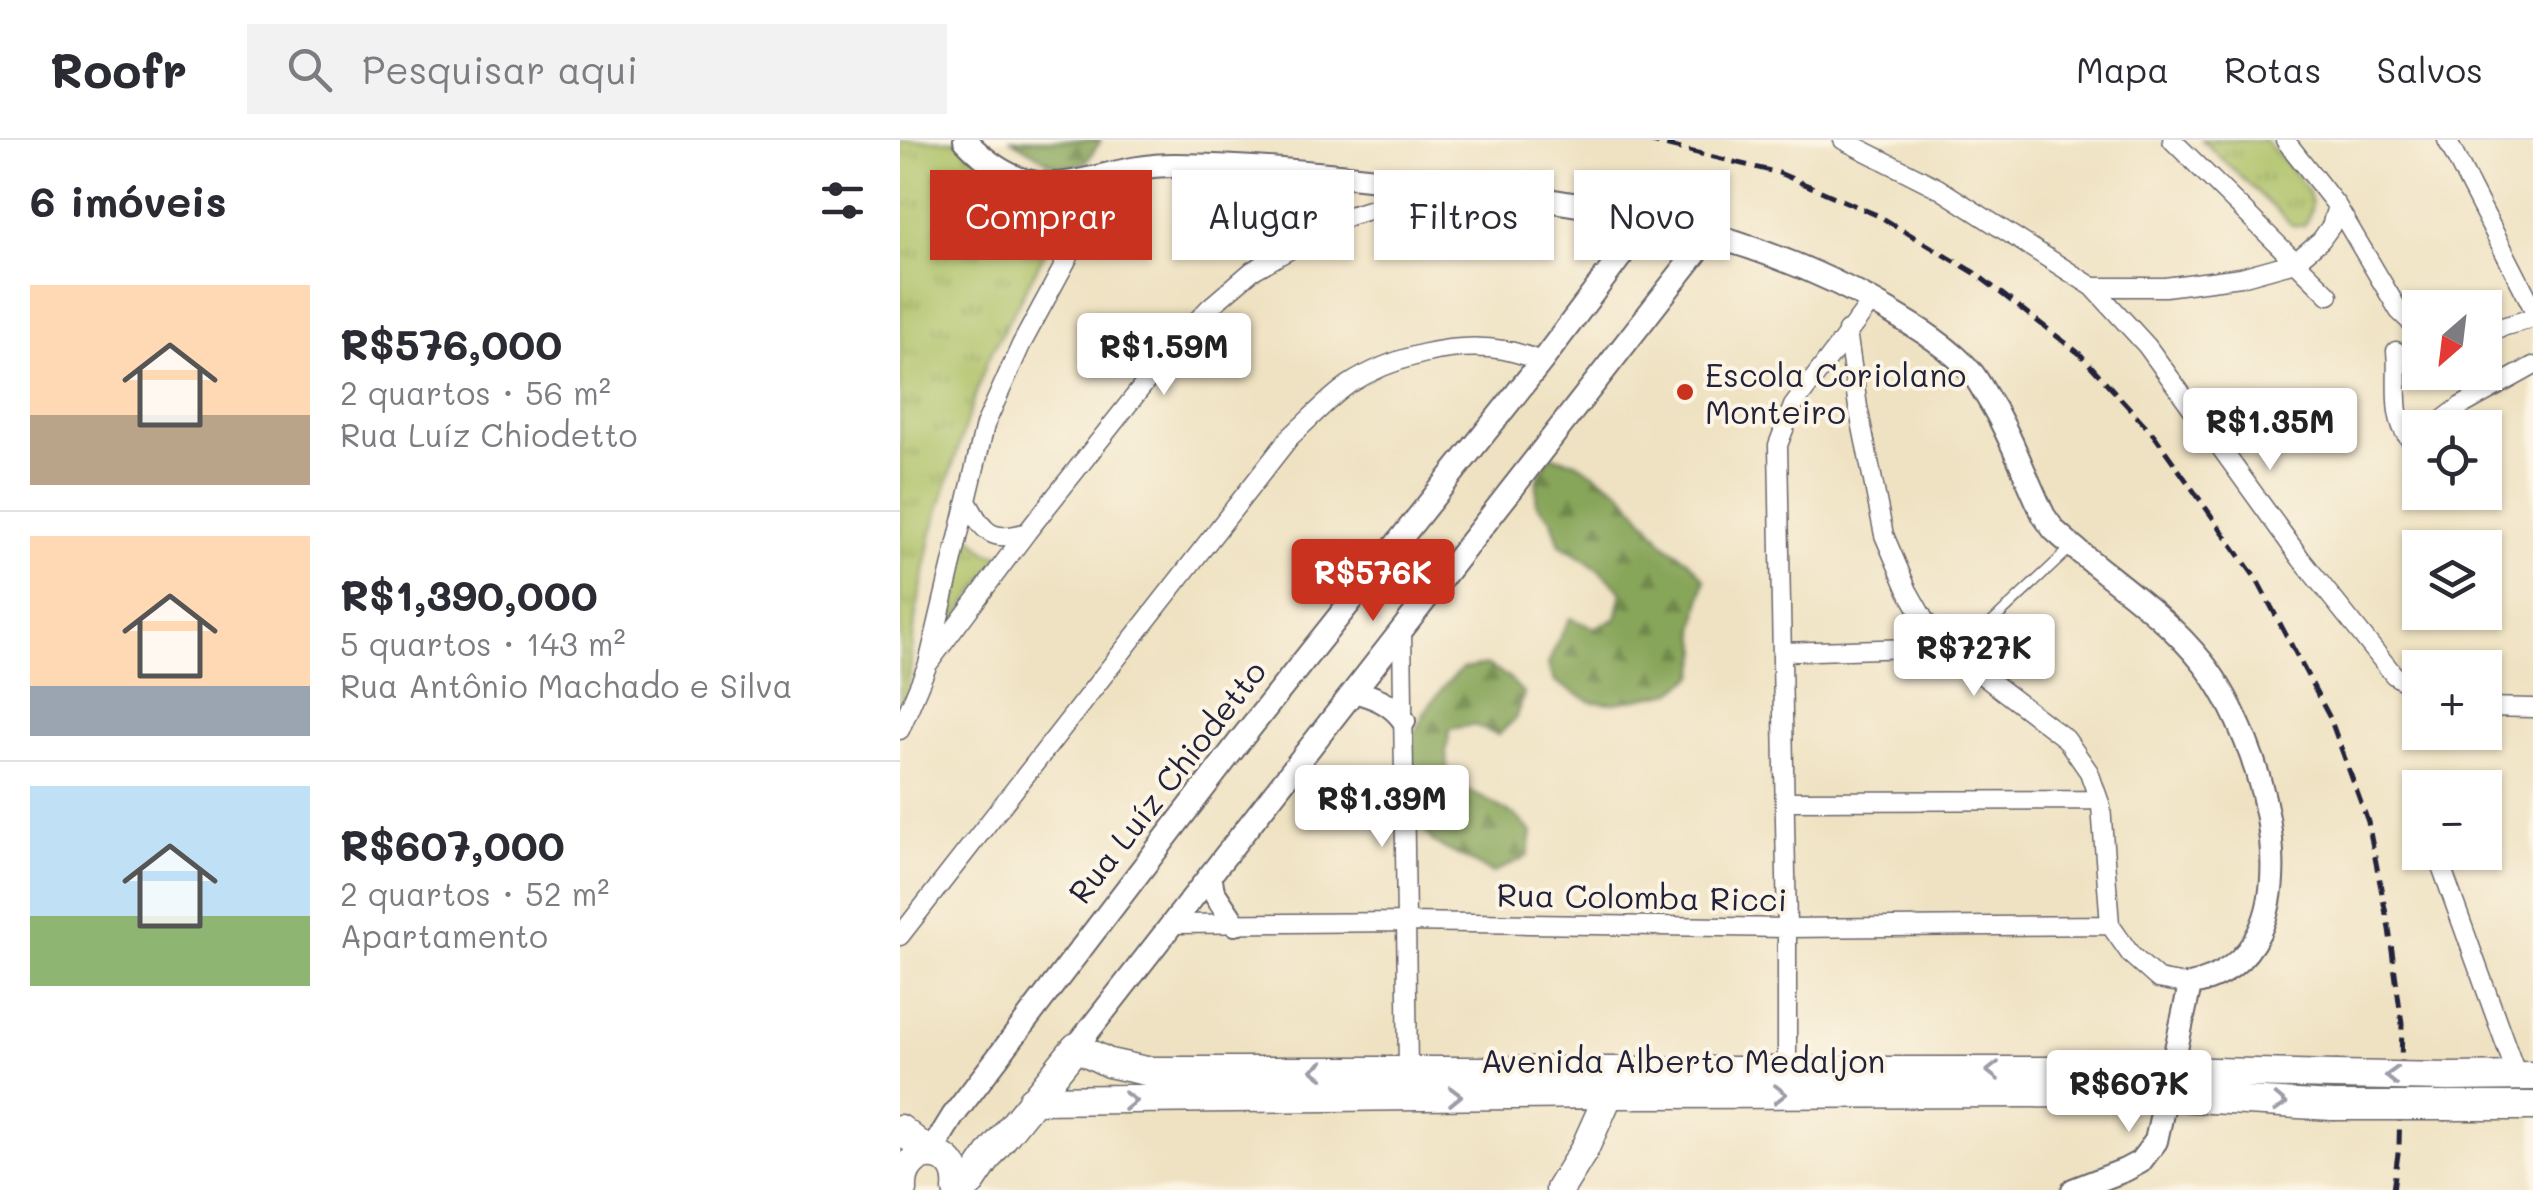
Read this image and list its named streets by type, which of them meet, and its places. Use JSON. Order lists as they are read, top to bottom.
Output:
{
  "streets": {
    "main road": ["Avenida Alberto Medaljon"],
    "street": ["Rua Luíz Chiodetto", "Rua Colomba Ricci"]
  },
  "places": ["Escola Coriolano Monteiro"],
  "north": "bottom left",
  "page": {
    "header": "Roofr",
    "search": "Pesquisar aqui",
    "nav": ["Mapa", "Rotas", "Salvos"],
    "heading": "6 imóveis",
    "chip": [
      "Comprar",
      "Alugar",
      "Filtros",
      "Novo"
    ],
    "list": [
      {
        "name": "R$576,000",
        "note": "2 quartos · 56 m² · Rua Luíz Chiodetto"
      },
      {
        "name": "R$1,390,000",
        "note": "5 quartos · 143 m² · Rua Antônio Machado e Silva"
      },
      {
        "name": "R$607,000",
        "note": "2 quartos · 52 m² · Apartamento"
      }
    ],
    "map_buttons": ["+", "−"],
    "price": [
      "R$1.59M",
      "R$1.35M",
      "R$576K",
      "R$727K",
      "R$1.39M",
      "R$607K"
    ]
  }
}
